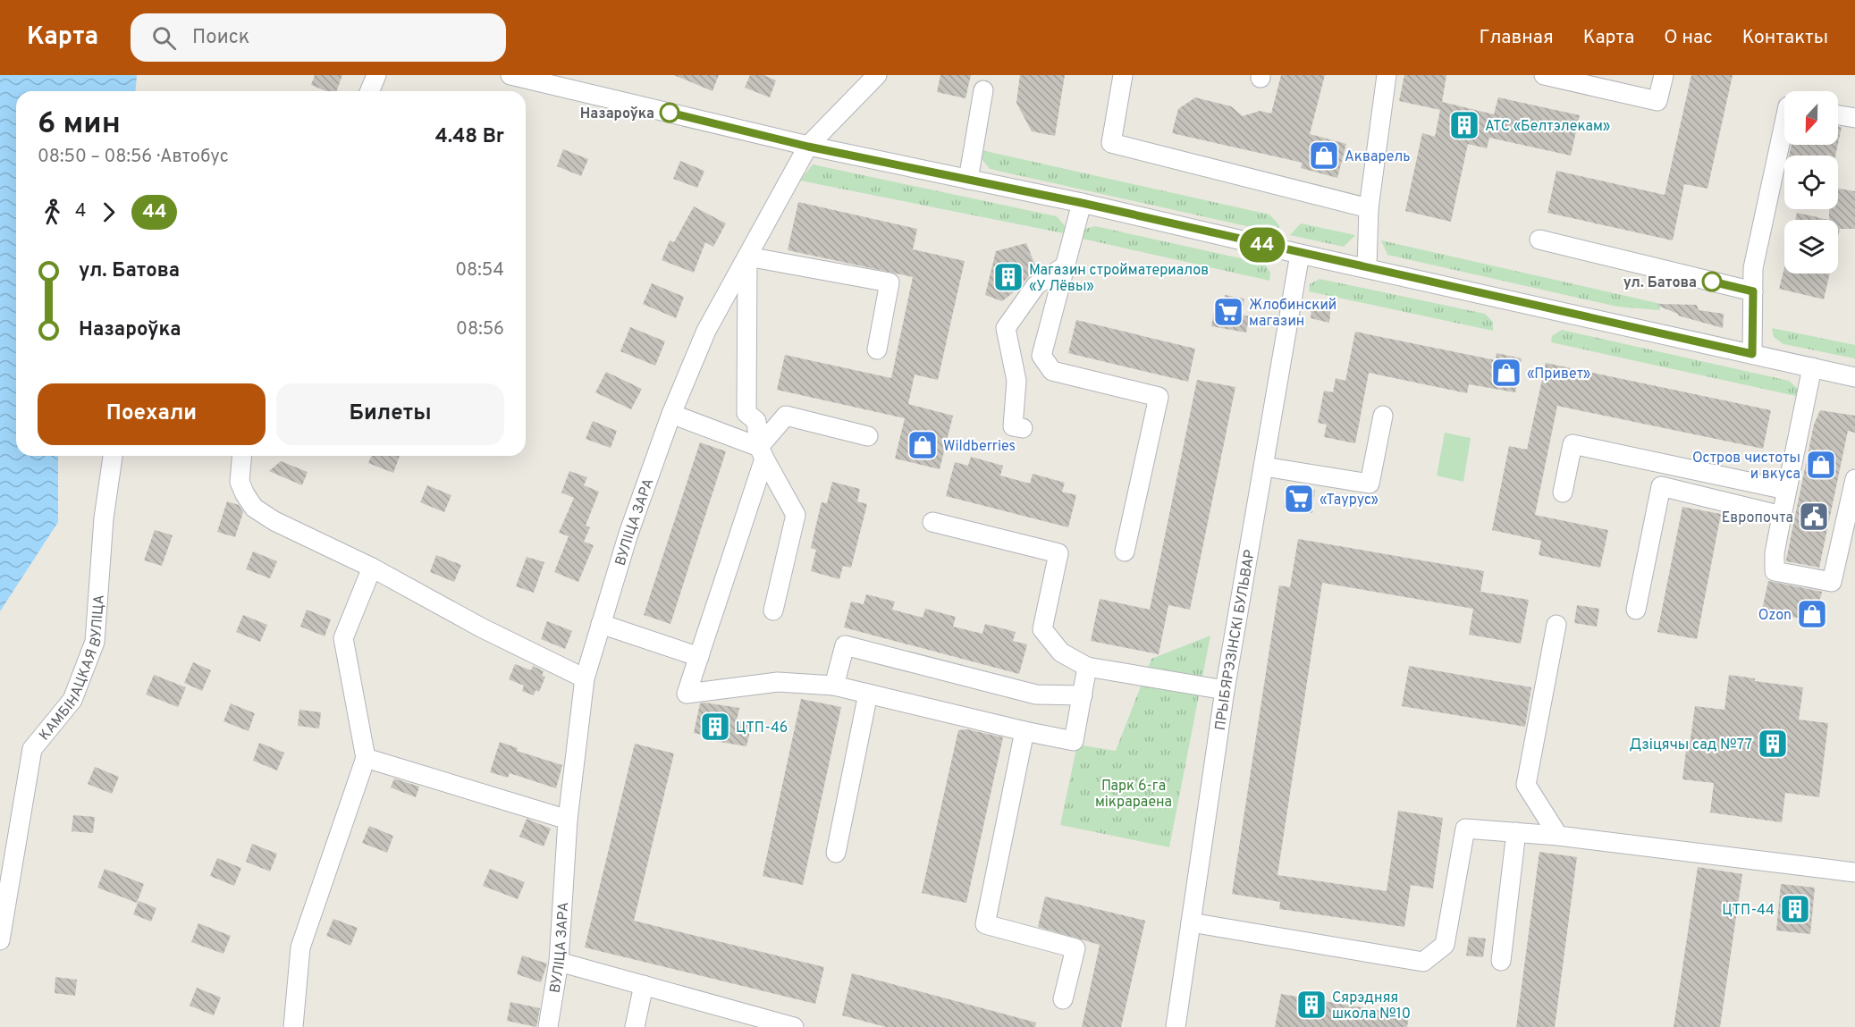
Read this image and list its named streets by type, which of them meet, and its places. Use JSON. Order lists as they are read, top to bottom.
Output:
{
  "streets": {
    "street": ["ВУЛІЦА ЗАРА", "ПРЫБЯРЭЗІНСКІ БУЛЬВАР", "КАМБІНАЦКАЯ ВУЛІЦА"]
  },
  "parks": ["Парк 6-га мікрараена"],
  "places": {
    "other": ["Назароўка", "ул. Батова"],
    "building": [
      "АТС «Белтэлекам»",
      "Магазин стройматериалов «У Лёвы»",
      "ЦТП-46",
      "Дзіцячы сад №77",
      "ЦТП-44",
      "Сярэдняя школа №10"
    ],
    "shop": [
      "Акварель",
      "«Привет»",
      "Wildberries",
      "Остров чистоты и вкуса",
      "Ozon"
    ],
    "supermarket": ["Жлобинский магазин", "«Таурус»"],
    "public building": ["Европочта"]
  },
  "lines": ["bus line 44"],
  "north": "bottom",
  "page": {
    "header": "Карта",
    "search": "Поиск",
    "nav": [
      "Главная",
      "Карта",
      "О нас",
      "Контакты"
    ],
    "on_map": "44",
    "heading": ["6 мин", "08:50 – 08:56 · Автобус", "4.48 Br"],
    "legs": ["4", "44"],
    "list": [
      {
        "name": "ул. Батова",
        "value": "08:54"
      },
      {
        "name": "Назароўка",
        "value": "08:56"
      }
    ],
    "buttons": ["Поехали", "Билеты"]
  }
}
